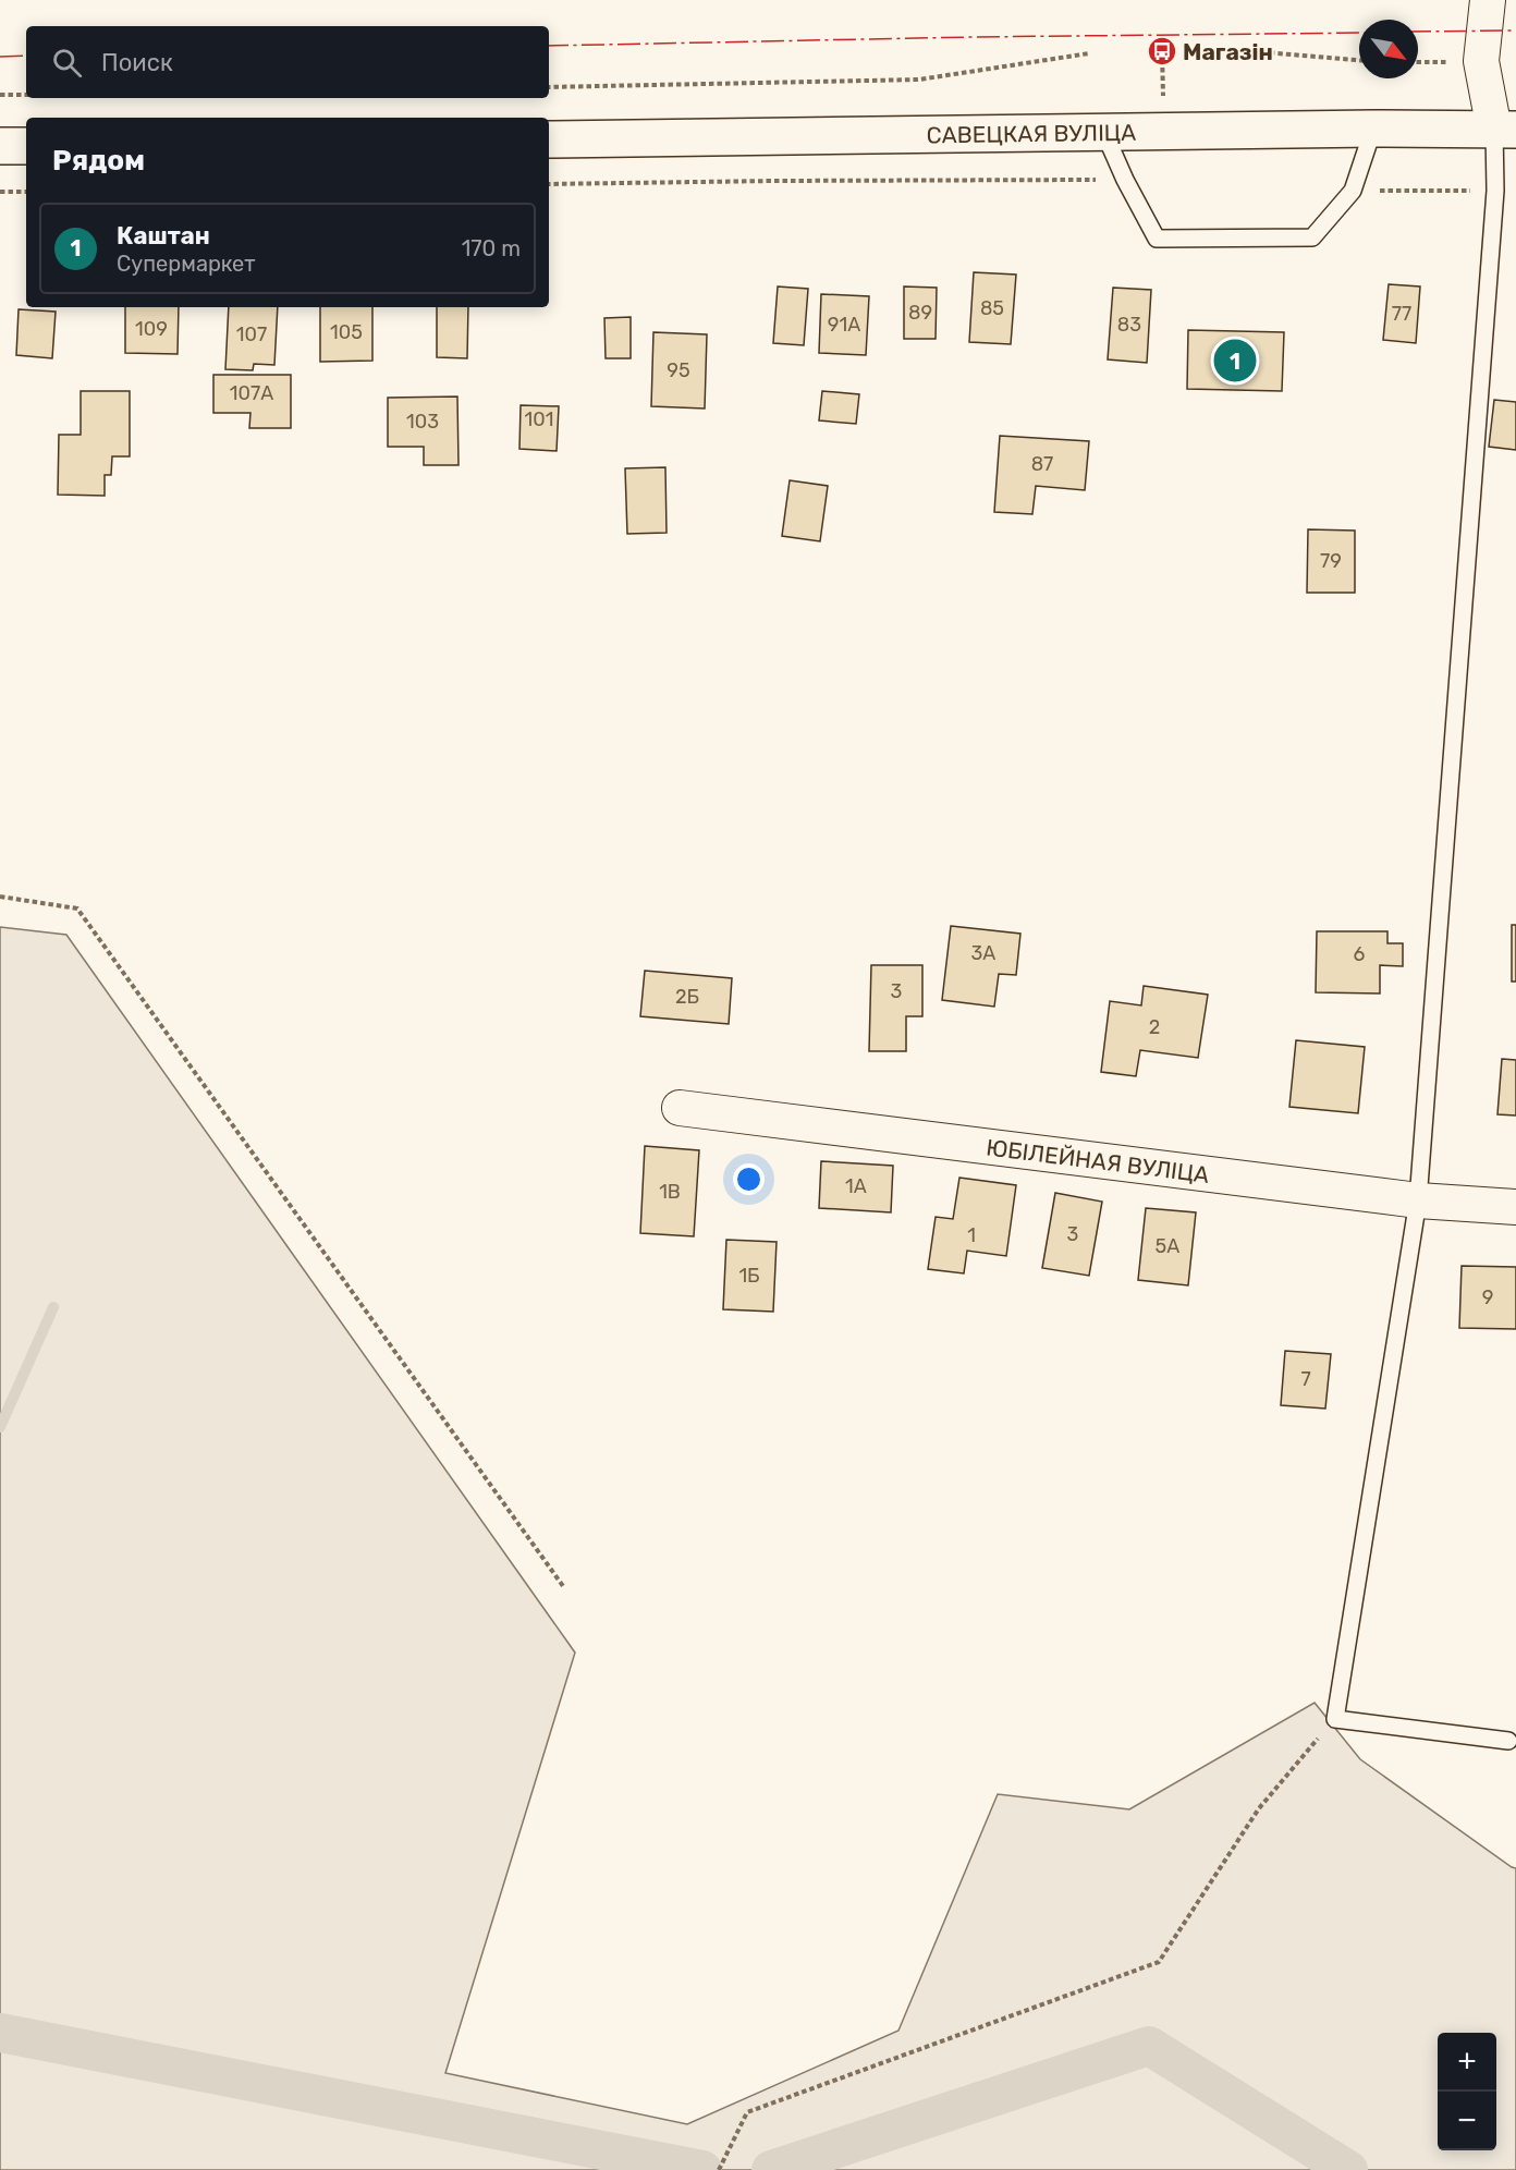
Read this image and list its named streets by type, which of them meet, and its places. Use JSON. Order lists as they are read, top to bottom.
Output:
{
  "streets": {
    "main road": ["САВЕЦКАЯ ВУЛІЦА"],
    "street": ["ЮБІЛЕЙНАЯ ВУЛІЦА"]
  },
  "places": {
    "bus stop": ["Магазін"]
  },
  "house_numbers": [
    "85",
    "89",
    "77",
    "91А",
    "83",
    "109",
    "105",
    "107",
    "95",
    "107А",
    "101",
    "103",
    "87",
    "79",
    "3А",
    "6",
    "3",
    "2Б",
    "2",
    "1А",
    "1В",
    "3",
    "1",
    "5А",
    "1Б",
    "9",
    "7"
  ],
  "north": "bottom right",
  "page": {
    "search": "Поиск",
    "heading": "Рядом",
    "list": [
      {
        "mark": "1",
        "name": "Каштан",
        "note": "Супермаркет",
        "value": "170 m"
      }
    ],
    "pins": "1",
    "map_buttons": ["+", "−"]
  }
}
